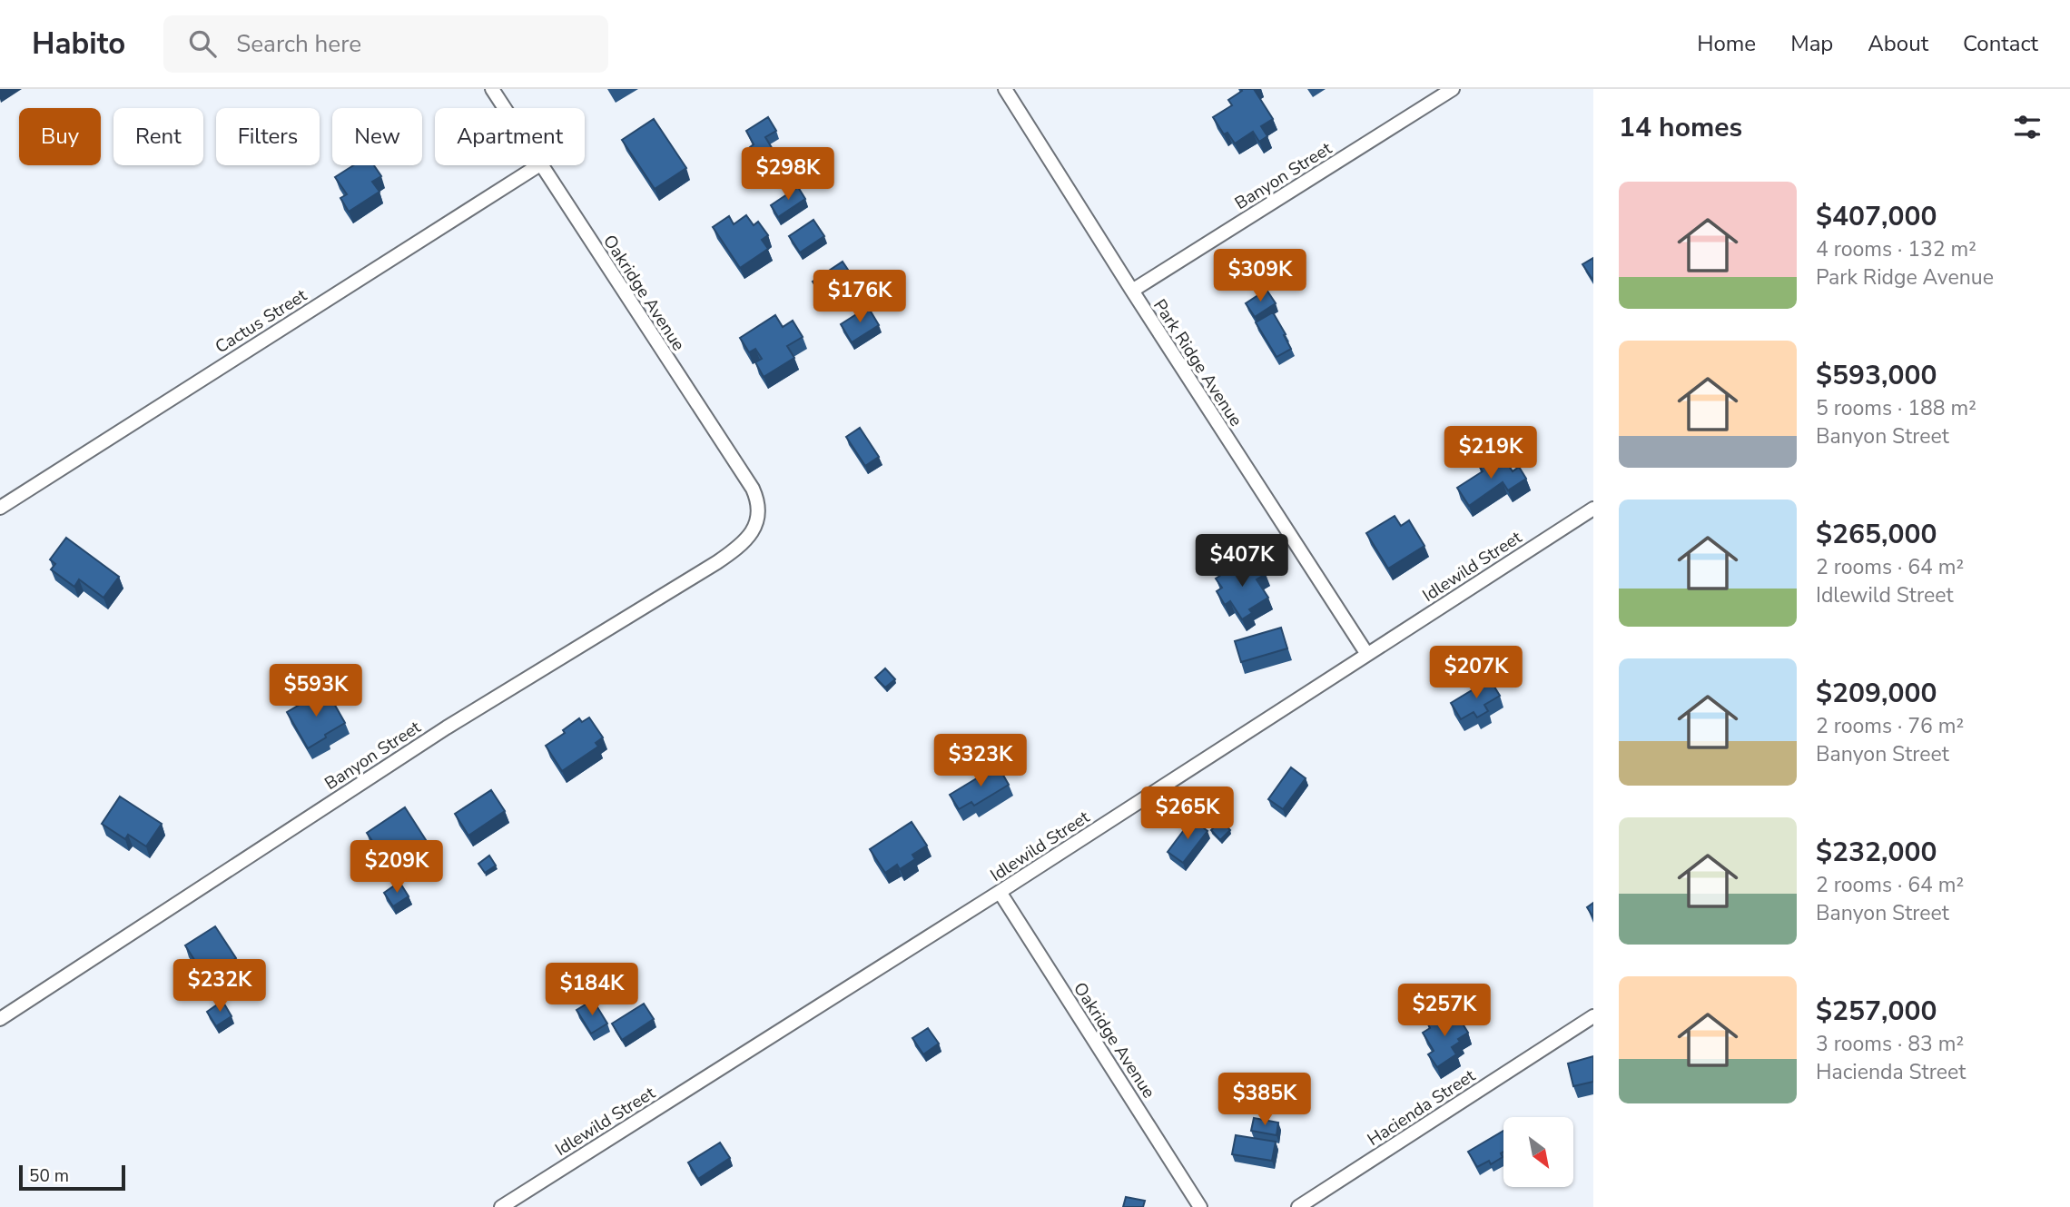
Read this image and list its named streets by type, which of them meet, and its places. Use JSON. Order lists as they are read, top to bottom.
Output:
{
  "streets": {
    "street": [
      "Banyon Street",
      "Oakridge Avenue",
      "Cactus Street",
      "Park Ridge Avenue",
      "Idlewild Street",
      "Hacienda Street"
    ]
  },
  "crossings": [
    ["Banyon Street", "Oakridge Avenue"],
    ["Banyon Street", "Park Ridge Avenue"],
    ["Oakridge Avenue", "Idlewild Street"],
    ["Park Ridge Avenue", "Idlewild Street"]
  ],
  "scale_bar": "50 m",
  "north": "bottom right",
  "page": {
    "header": "Habito",
    "search": "Search here",
    "nav": [
      "Home",
      "Map",
      "About",
      "Contact"
    ],
    "heading": "14 homes",
    "chip": [
      "Buy",
      "Rent",
      "Filters",
      "New",
      "Apartment"
    ],
    "price": [
      "$298K",
      "$309K",
      "$176K",
      "$219K",
      "$407K",
      "$207K",
      "$593K",
      "$323K",
      "$265K",
      "$209K",
      "$232K",
      "$184K",
      "$257K",
      "$385K"
    ],
    "list": [
      {
        "name": "$407,000",
        "note": "4 rooms · 132 m² · Park Ridge Avenue"
      },
      {
        "name": "$593,000",
        "note": "5 rooms · 188 m² · Banyon Street"
      },
      {
        "name": "$265,000",
        "note": "2 rooms · 64 m² · Idlewild Street"
      },
      {
        "name": "$209,000",
        "note": "2 rooms · 76 m² · Banyon Street"
      },
      {
        "name": "$232,000",
        "note": "2 rooms · 64 m² · Banyon Street"
      },
      {
        "name": "$257,000",
        "note": "3 rooms · 83 m² · Hacienda Street"
      }
    ],
    "scale": "50 m"
  }
}
